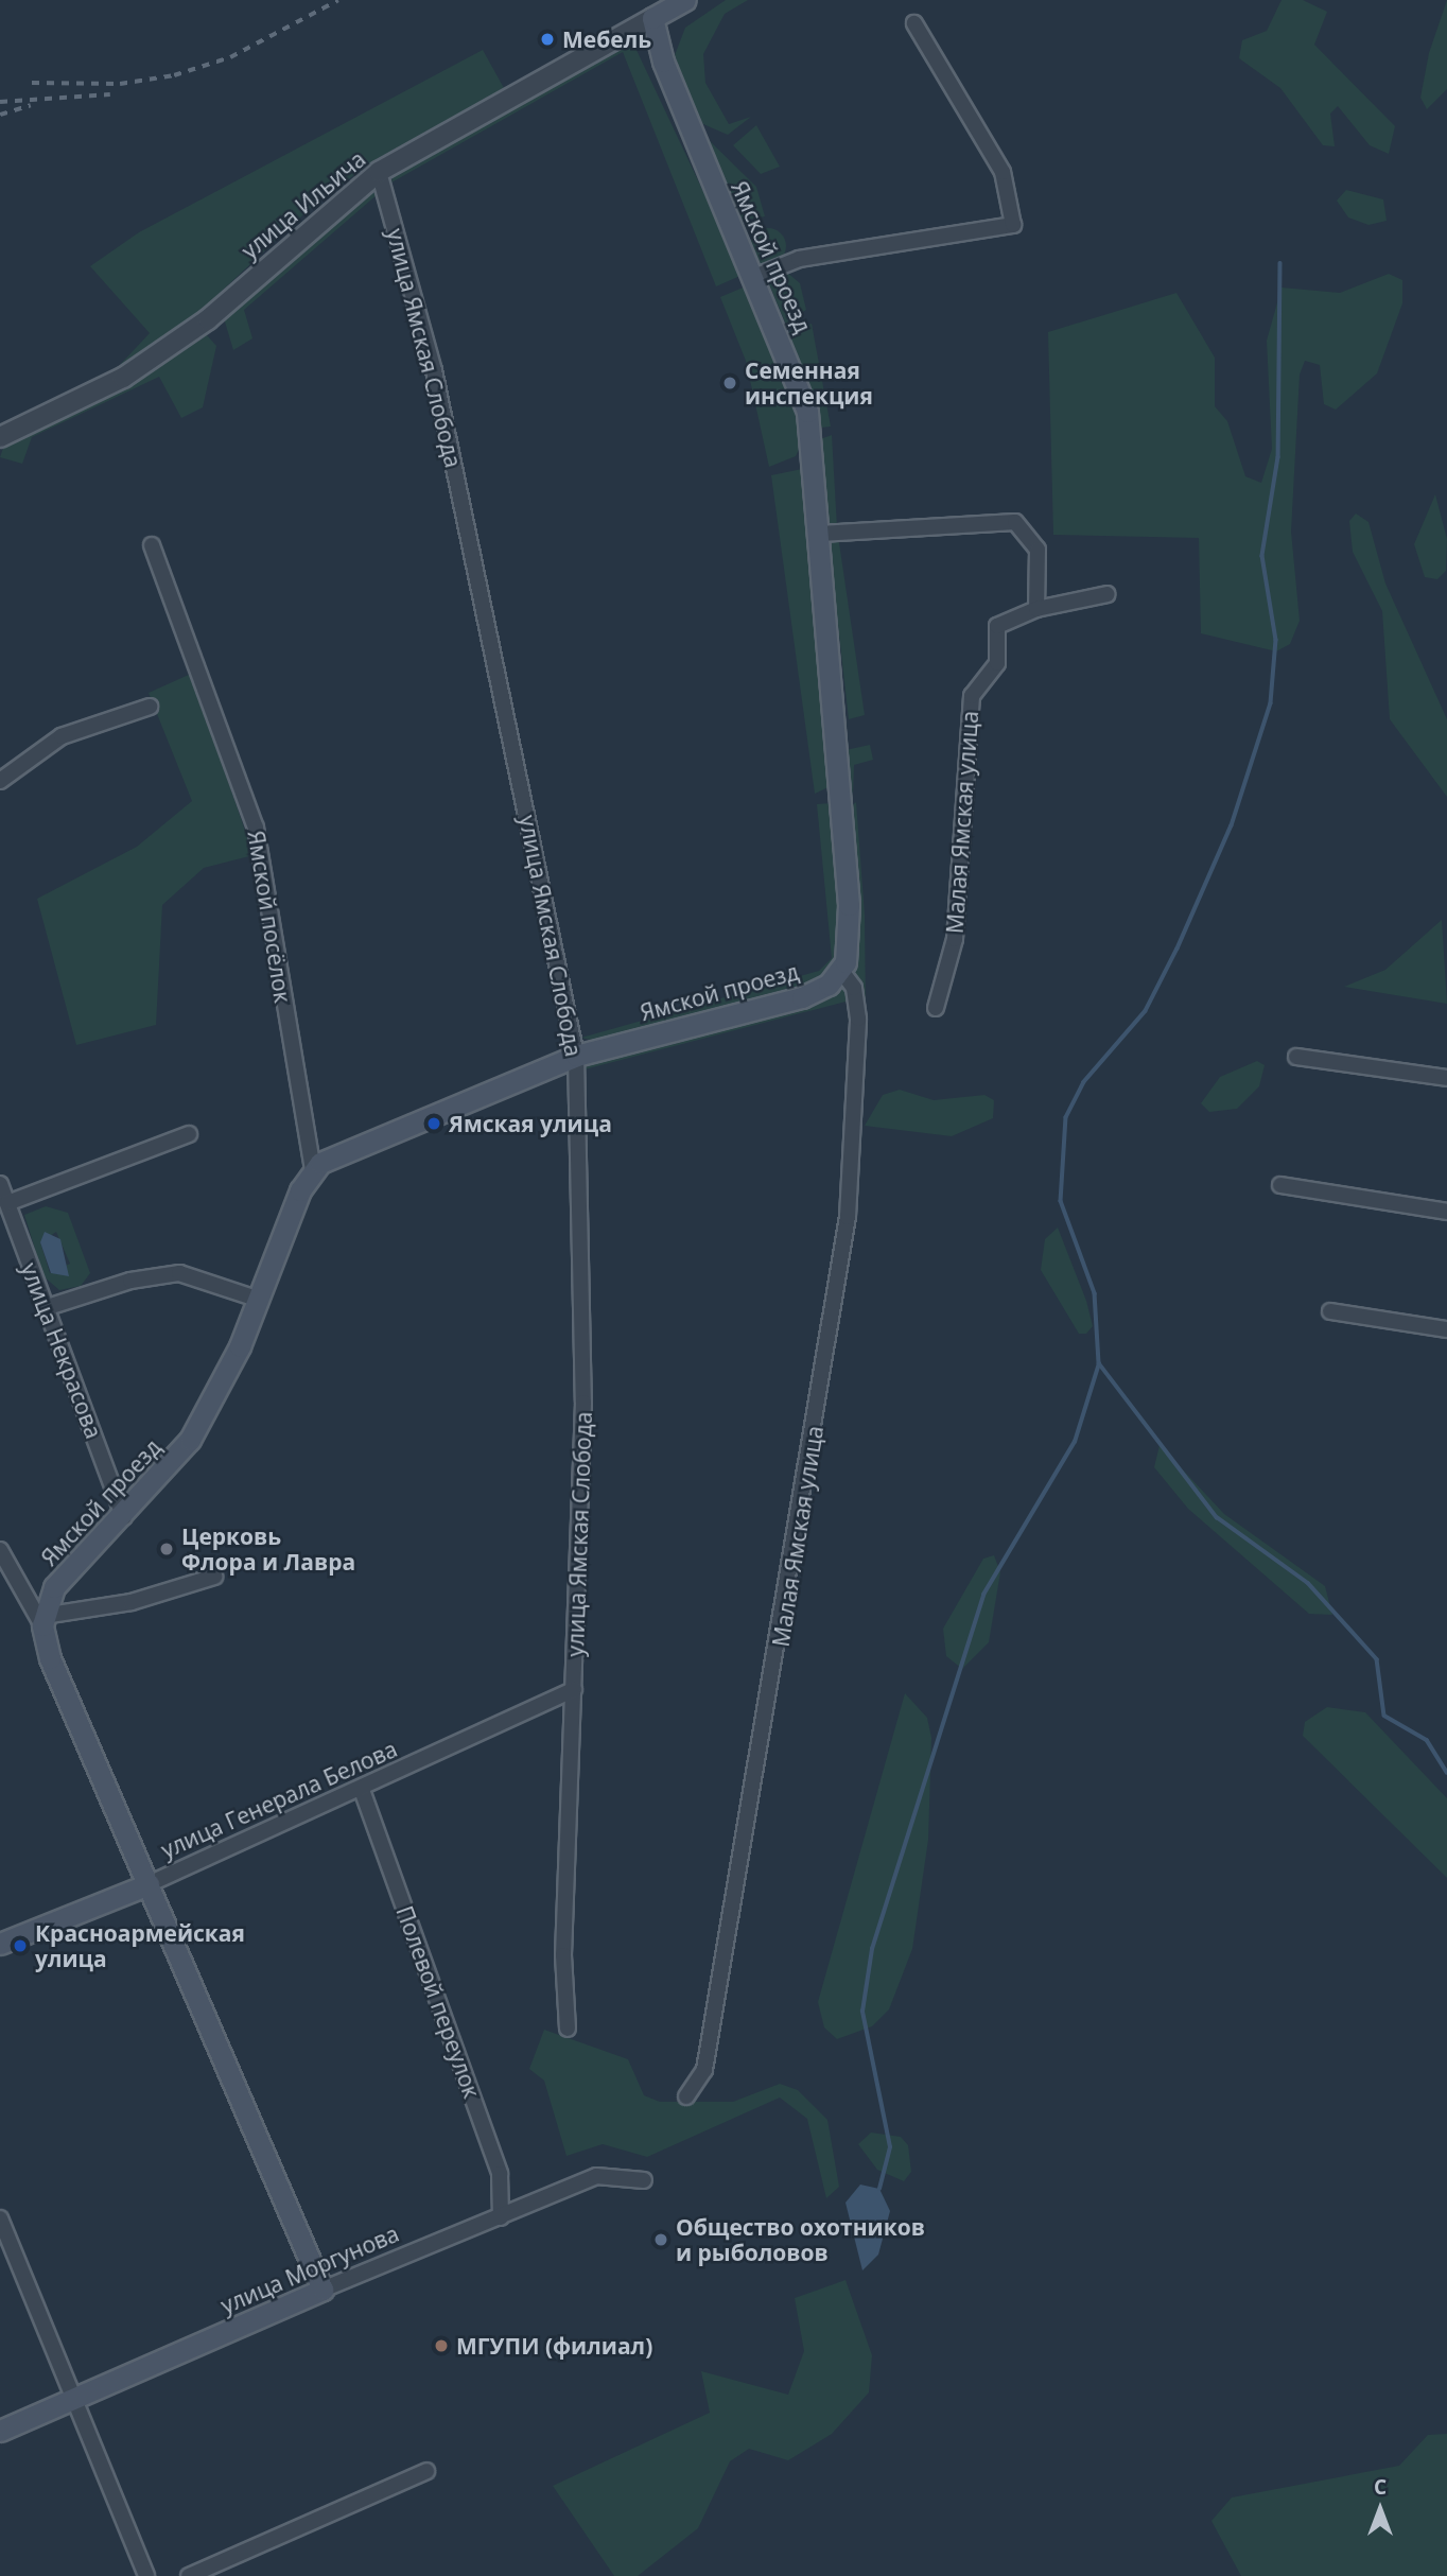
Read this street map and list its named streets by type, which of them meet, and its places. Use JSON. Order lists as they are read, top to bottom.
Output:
{
  "streets": {
    "main road": [
      "улица Ильича",
      "Ямской проезд",
      "улица Генерала Белова",
      "улица Моргунова"
    ],
    "street": [
      "улица Ямская Слобода",
      "Малая Ямская улица",
      "Ямской посёлок",
      "улица Некрасова",
      "Полевой переулок"
    ]
  },
  "crossings": [
    ["улица Ильича", "Ямской проезд"],
    ["улица Ильича", "улица Ямская Слобода"],
    ["Ямской проезд", "улица Ямская Слобода"],
    ["Ямской проезд", "Малая Ямская улица"],
    ["Ямской проезд", "Ямской посёлок"],
    ["Ямской проезд", "улица Некрасова"],
    ["улица Ямская Слобода", "улица Генерала Белова"],
    ["улица Генерала Белова", "Полевой переулок"],
    ["Полевой переулок", "улица Моргунова"]
  ],
  "places": [
    "Мебель",
    "Семенная инспекция",
    "Ямская улица",
    "Церковь Флора и Лавра",
    "Красноармейская улица",
    "Общество охотников и рыболовов",
    "МГУПИ (филиал)"
  ],
  "north": "top"
}
